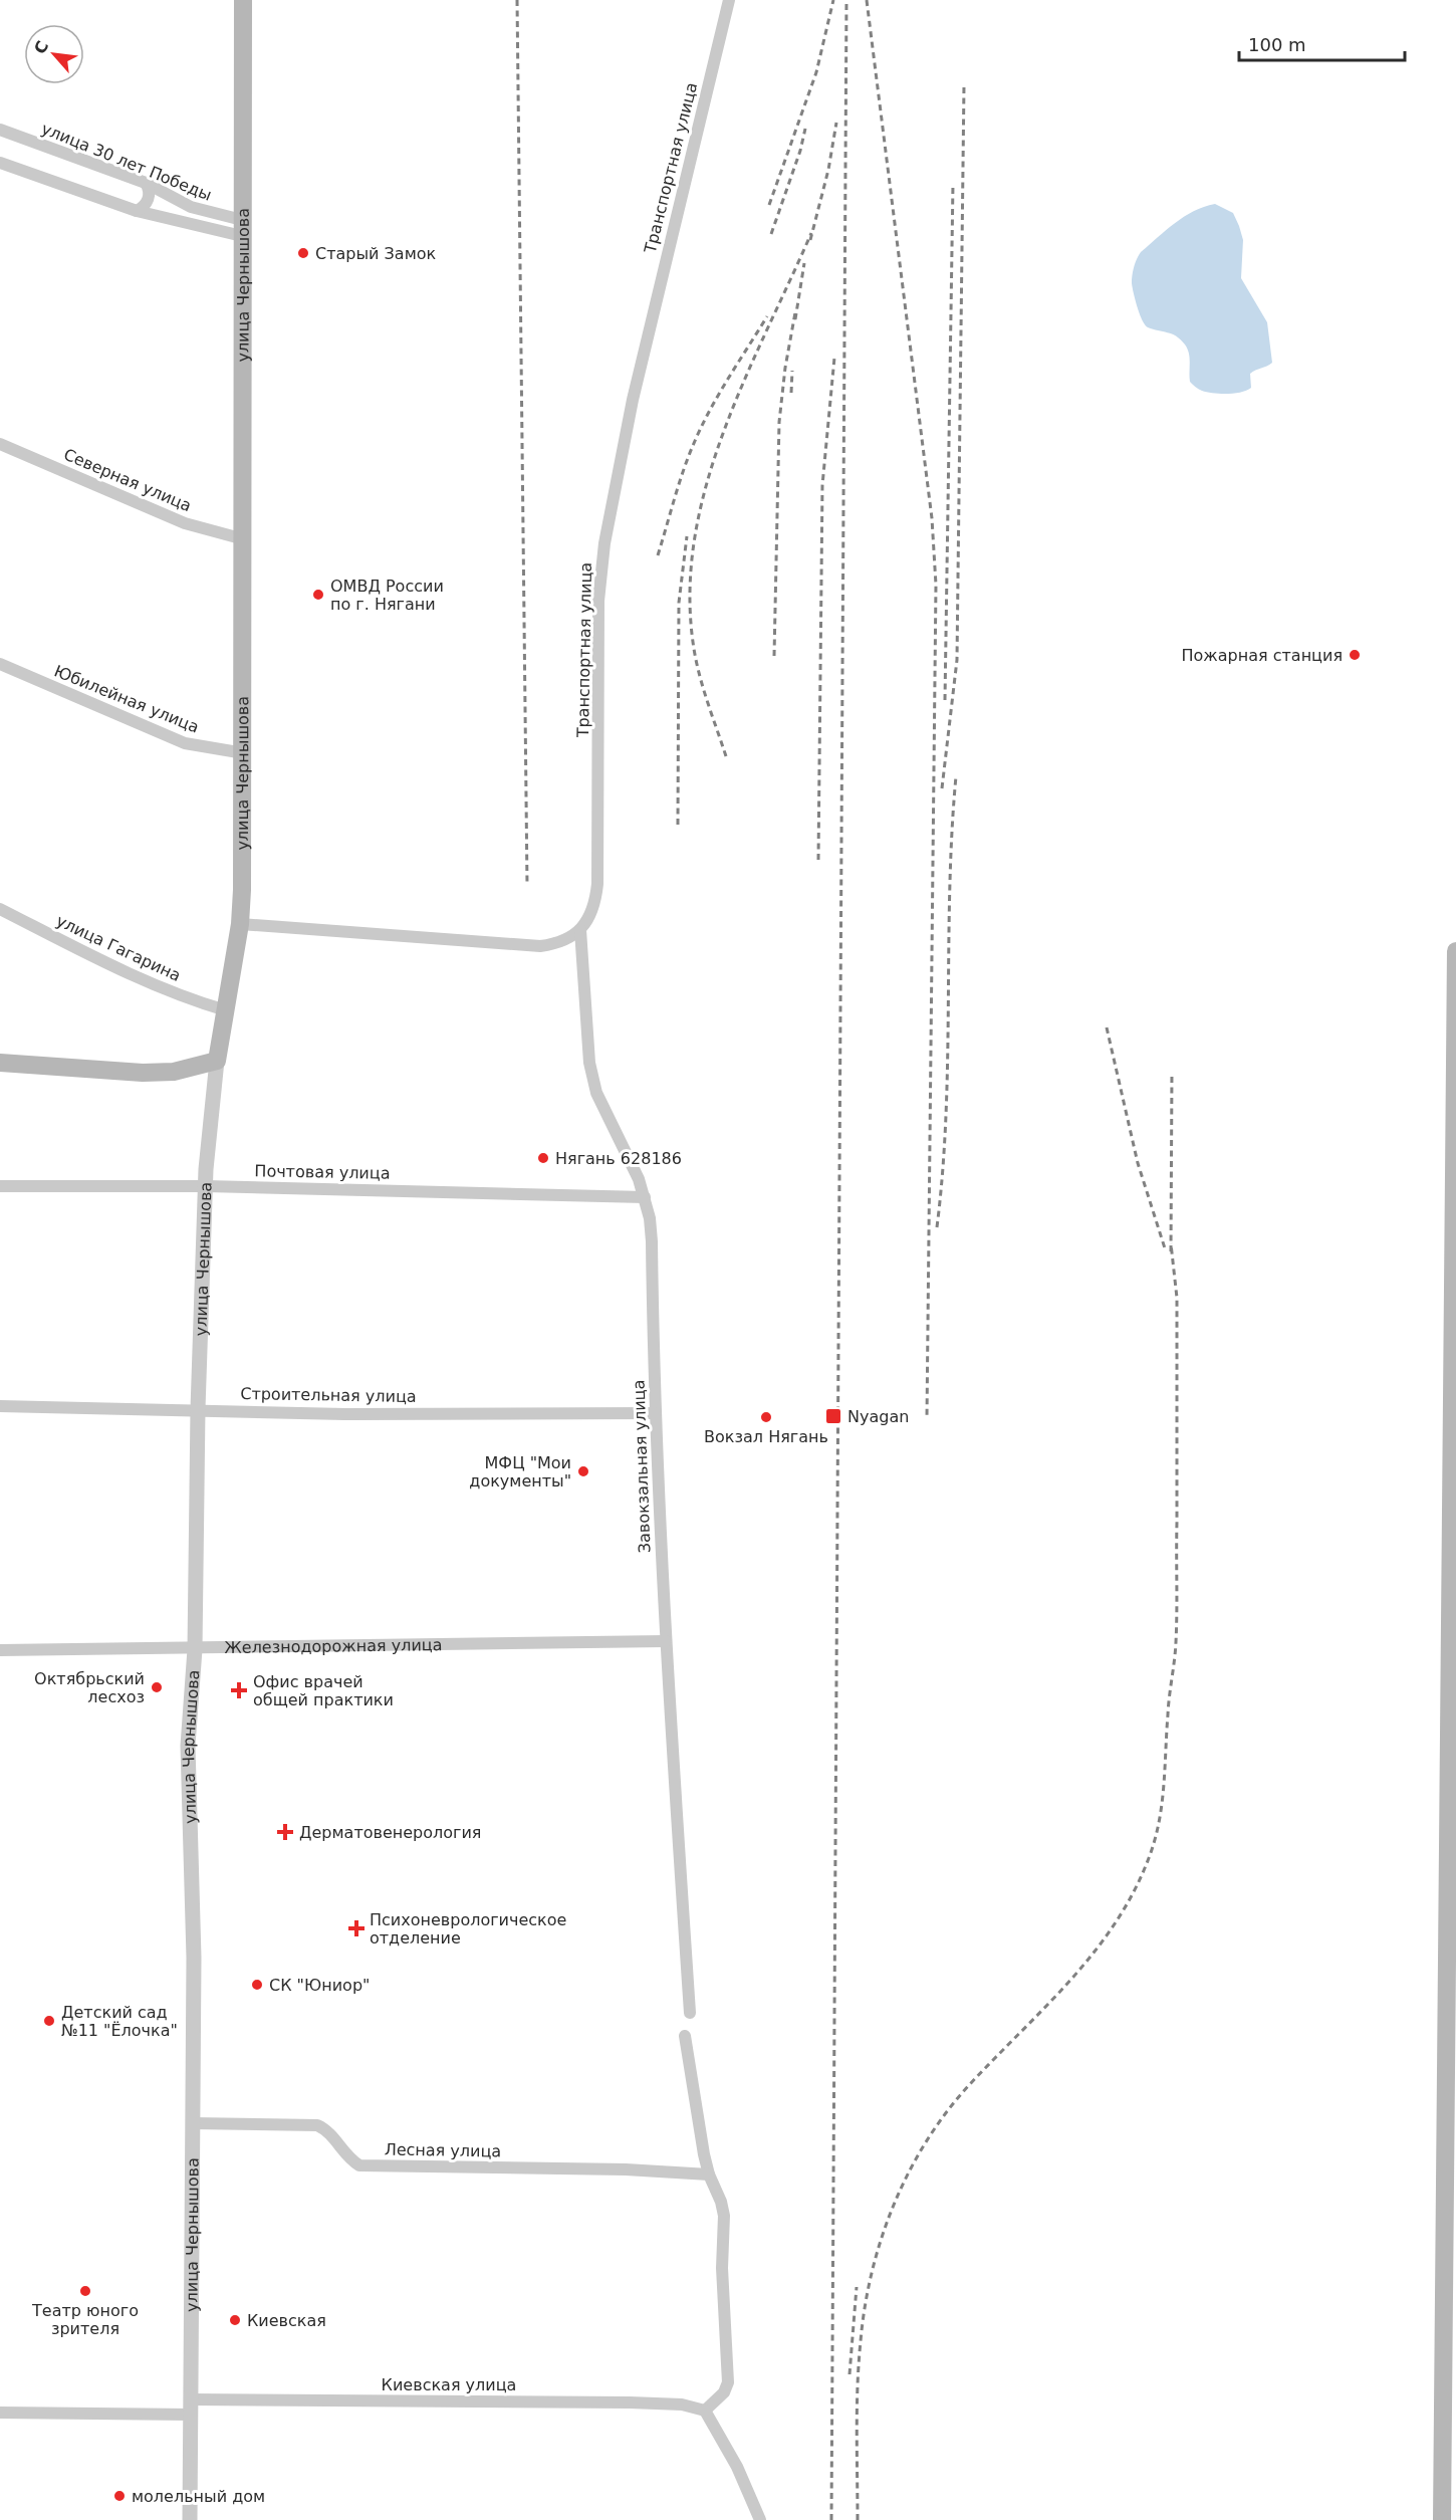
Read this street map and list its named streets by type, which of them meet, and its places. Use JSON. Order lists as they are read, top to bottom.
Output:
{
  "streets": {
    "main road": ["улица Чернышова"],
    "street": [
      "улица 30 лет Победы",
      "Транспортная улица",
      "Северная улица",
      "Юбилейная улица",
      "улица Гагарина",
      "Почтовая улица",
      "Строительная улица",
      "Завокзальная улица",
      "Железнодорожная улица",
      "Лесная улица",
      "Киевская улица"
    ]
  },
  "crossings": [
    ["улица 30 лет Победы", "улица Чернышова"],
    ["Транспортная улица", "Завокзальная улица"],
    ["улица Чернышова", "Северная улица"],
    ["улица Чернышова", "Юбилейная улица"],
    ["улица Чернышова", "улица Гагарина"],
    ["улица Чернышова", "Почтовая улица"],
    ["улица Чернышова", "Строительная улица"],
    ["улица Чернышова", "Железнодорожная улица"],
    ["улица Чернышова", "Лесная улица"],
    ["улица Чернышова", "Киевская улица"],
    ["Почтовая улица", "Завокзальная улица"],
    ["Строительная улица", "Завокзальная улица"],
    ["Завокзальная улица", "Железнодорожная улица"]
  ],
  "places": {
    "other": [
      "Старый Замок",
      "ОМВД России по г. Нягани",
      "Пожарная станция",
      "Нягань 628186",
      "Вокзал Нягань",
      "МФЦ \"Мои документы\"",
      "Октябрьский лесхоз",
      "СК \"Юниор\"",
      "Детский сад №11 \"Ёлочка\"",
      "Театр юного зрителя",
      "Киевская",
      "молельный дом"
    ],
    "transit": ["Nyagan"],
    "health": ["Офис врачей общей практики", "Дерматовенерология", "Психоневрологическое отделение"]
  },
  "scale_bar": "100 m",
  "north": "top left"
}
